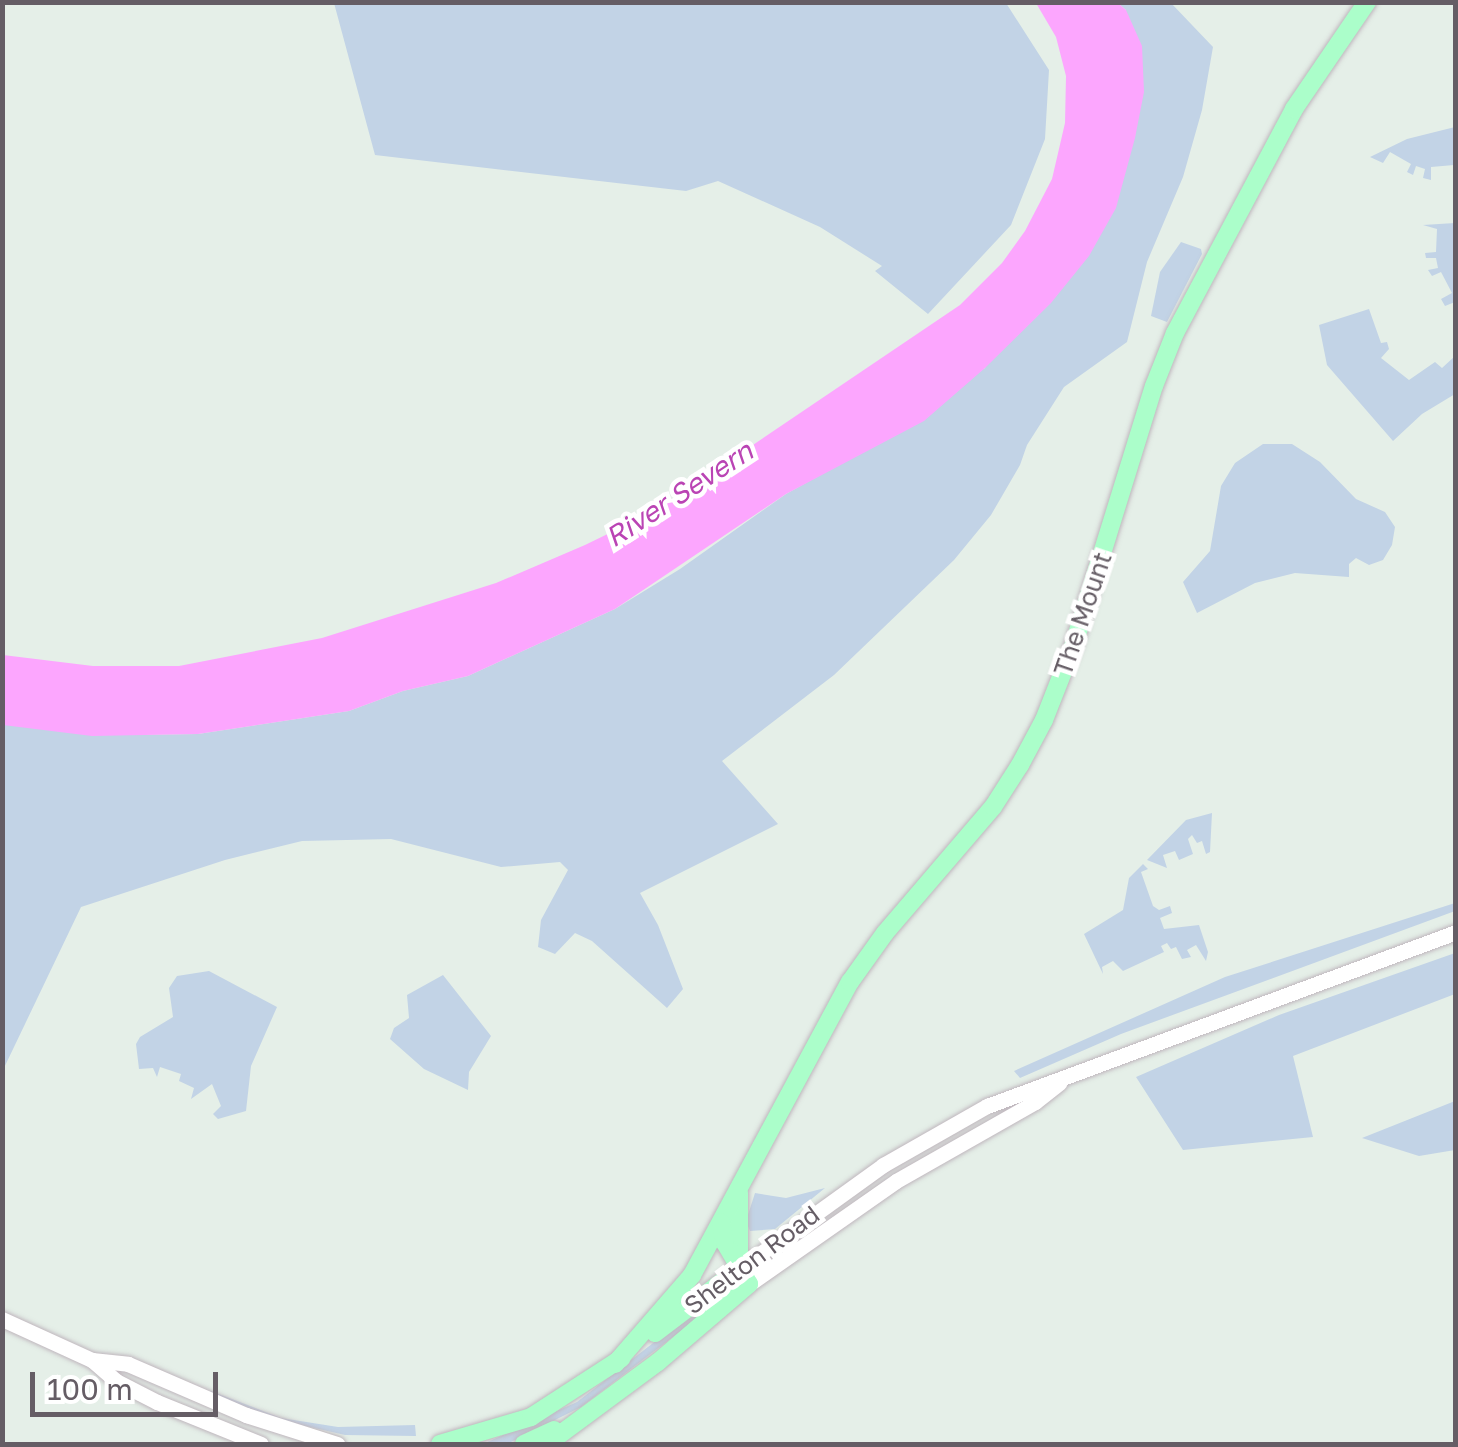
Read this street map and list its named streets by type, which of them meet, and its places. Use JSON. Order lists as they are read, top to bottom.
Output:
{
  "streets": {
    "main road": ["The Mount", "Shelton Road"]
  },
  "crossings": [
    ["The Mount", "Shelton Road"]
  ],
  "water": ["River Severn"],
  "scale_bar": "100 m"
}
